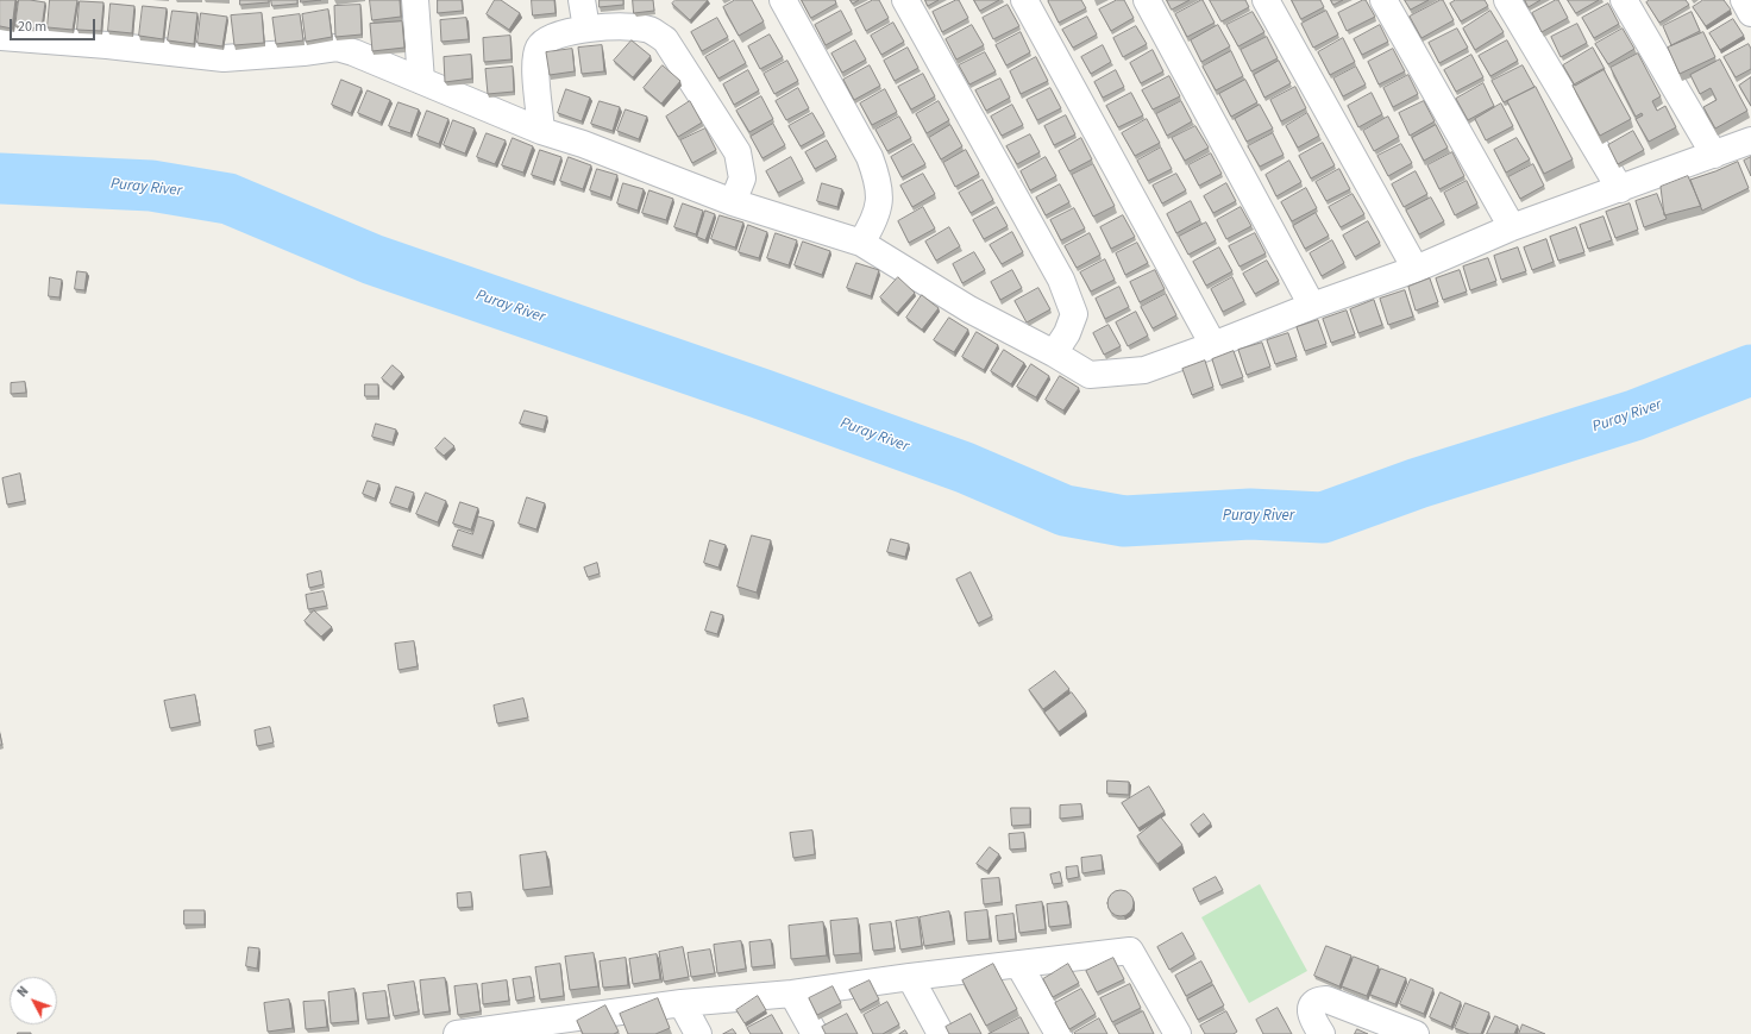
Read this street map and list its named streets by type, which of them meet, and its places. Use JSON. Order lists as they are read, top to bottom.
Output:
{
  "water": ["Puray River"],
  "scale_bar": "20 m",
  "north": "top left"
}
